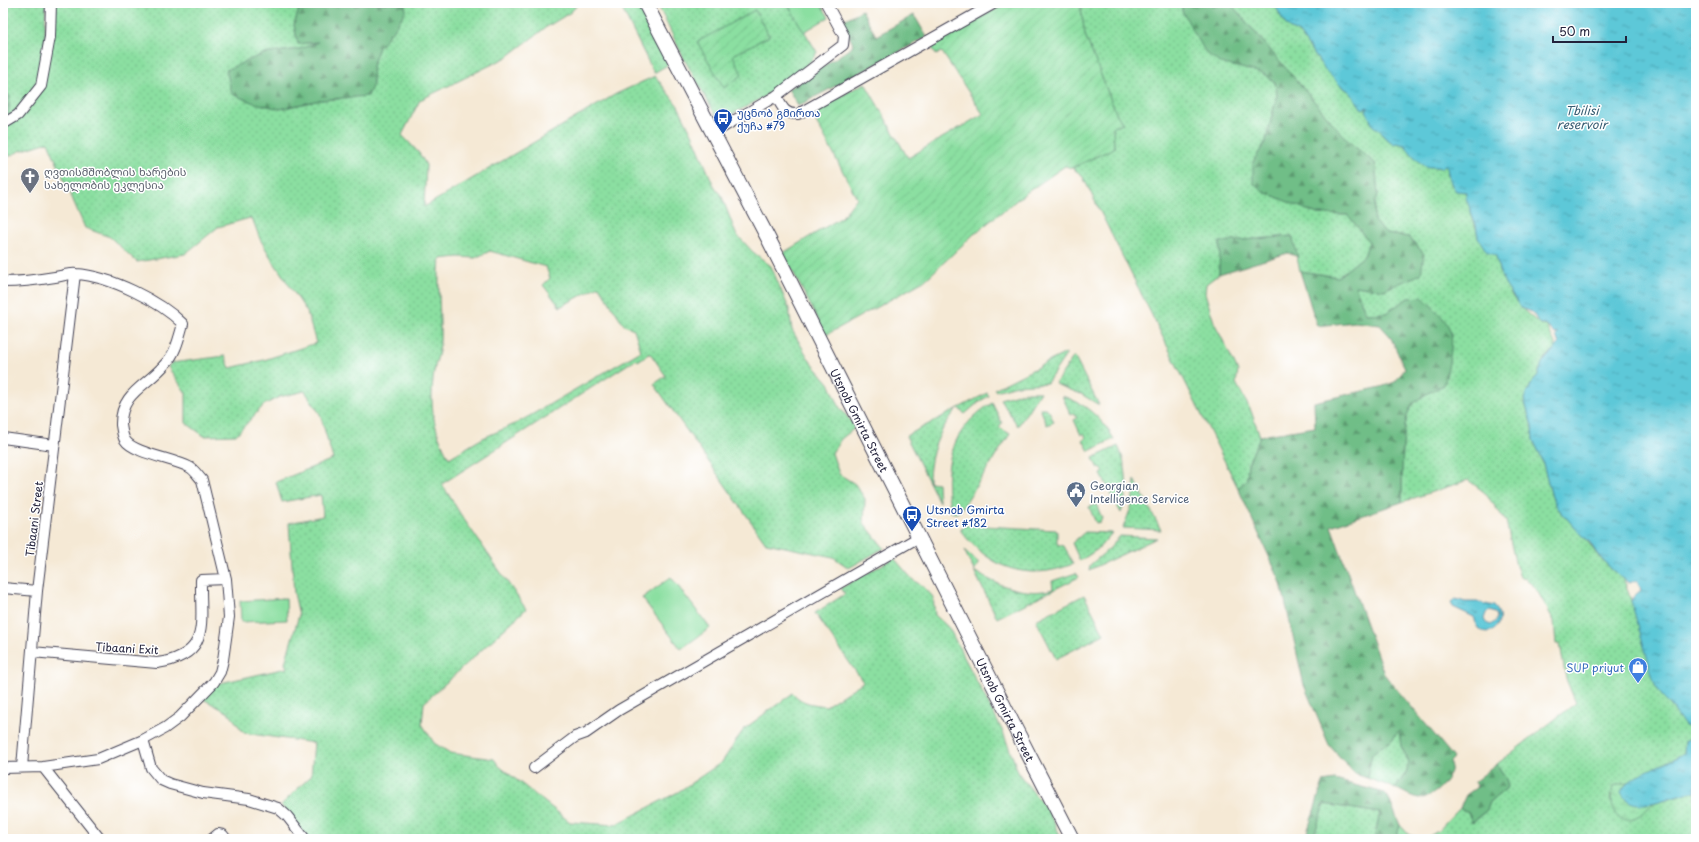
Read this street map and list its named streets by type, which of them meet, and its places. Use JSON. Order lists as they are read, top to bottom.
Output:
{
  "streets": {
    "main road": ["Utsnob Gmirta Street"],
    "street": ["Tibaani Street", "Tibaani Exit"]
  },
  "crossings": [
    ["Tibaani Street", "Tibaani Exit"]
  ],
  "water": ["Tbilisi reservoir"],
  "places": {
    "bus stop": ["უცნობ გმირთა ქუჩა #79", "Utsnob Gmirta Street #182"],
    "church": ["ღვთისმშობლის ხარების სახელობის ეკლესია"],
    "public building": ["Georgian Intelligence Service"],
    "shop": ["SUP priyut"]
  },
  "scale_bar": "50 m"
}
